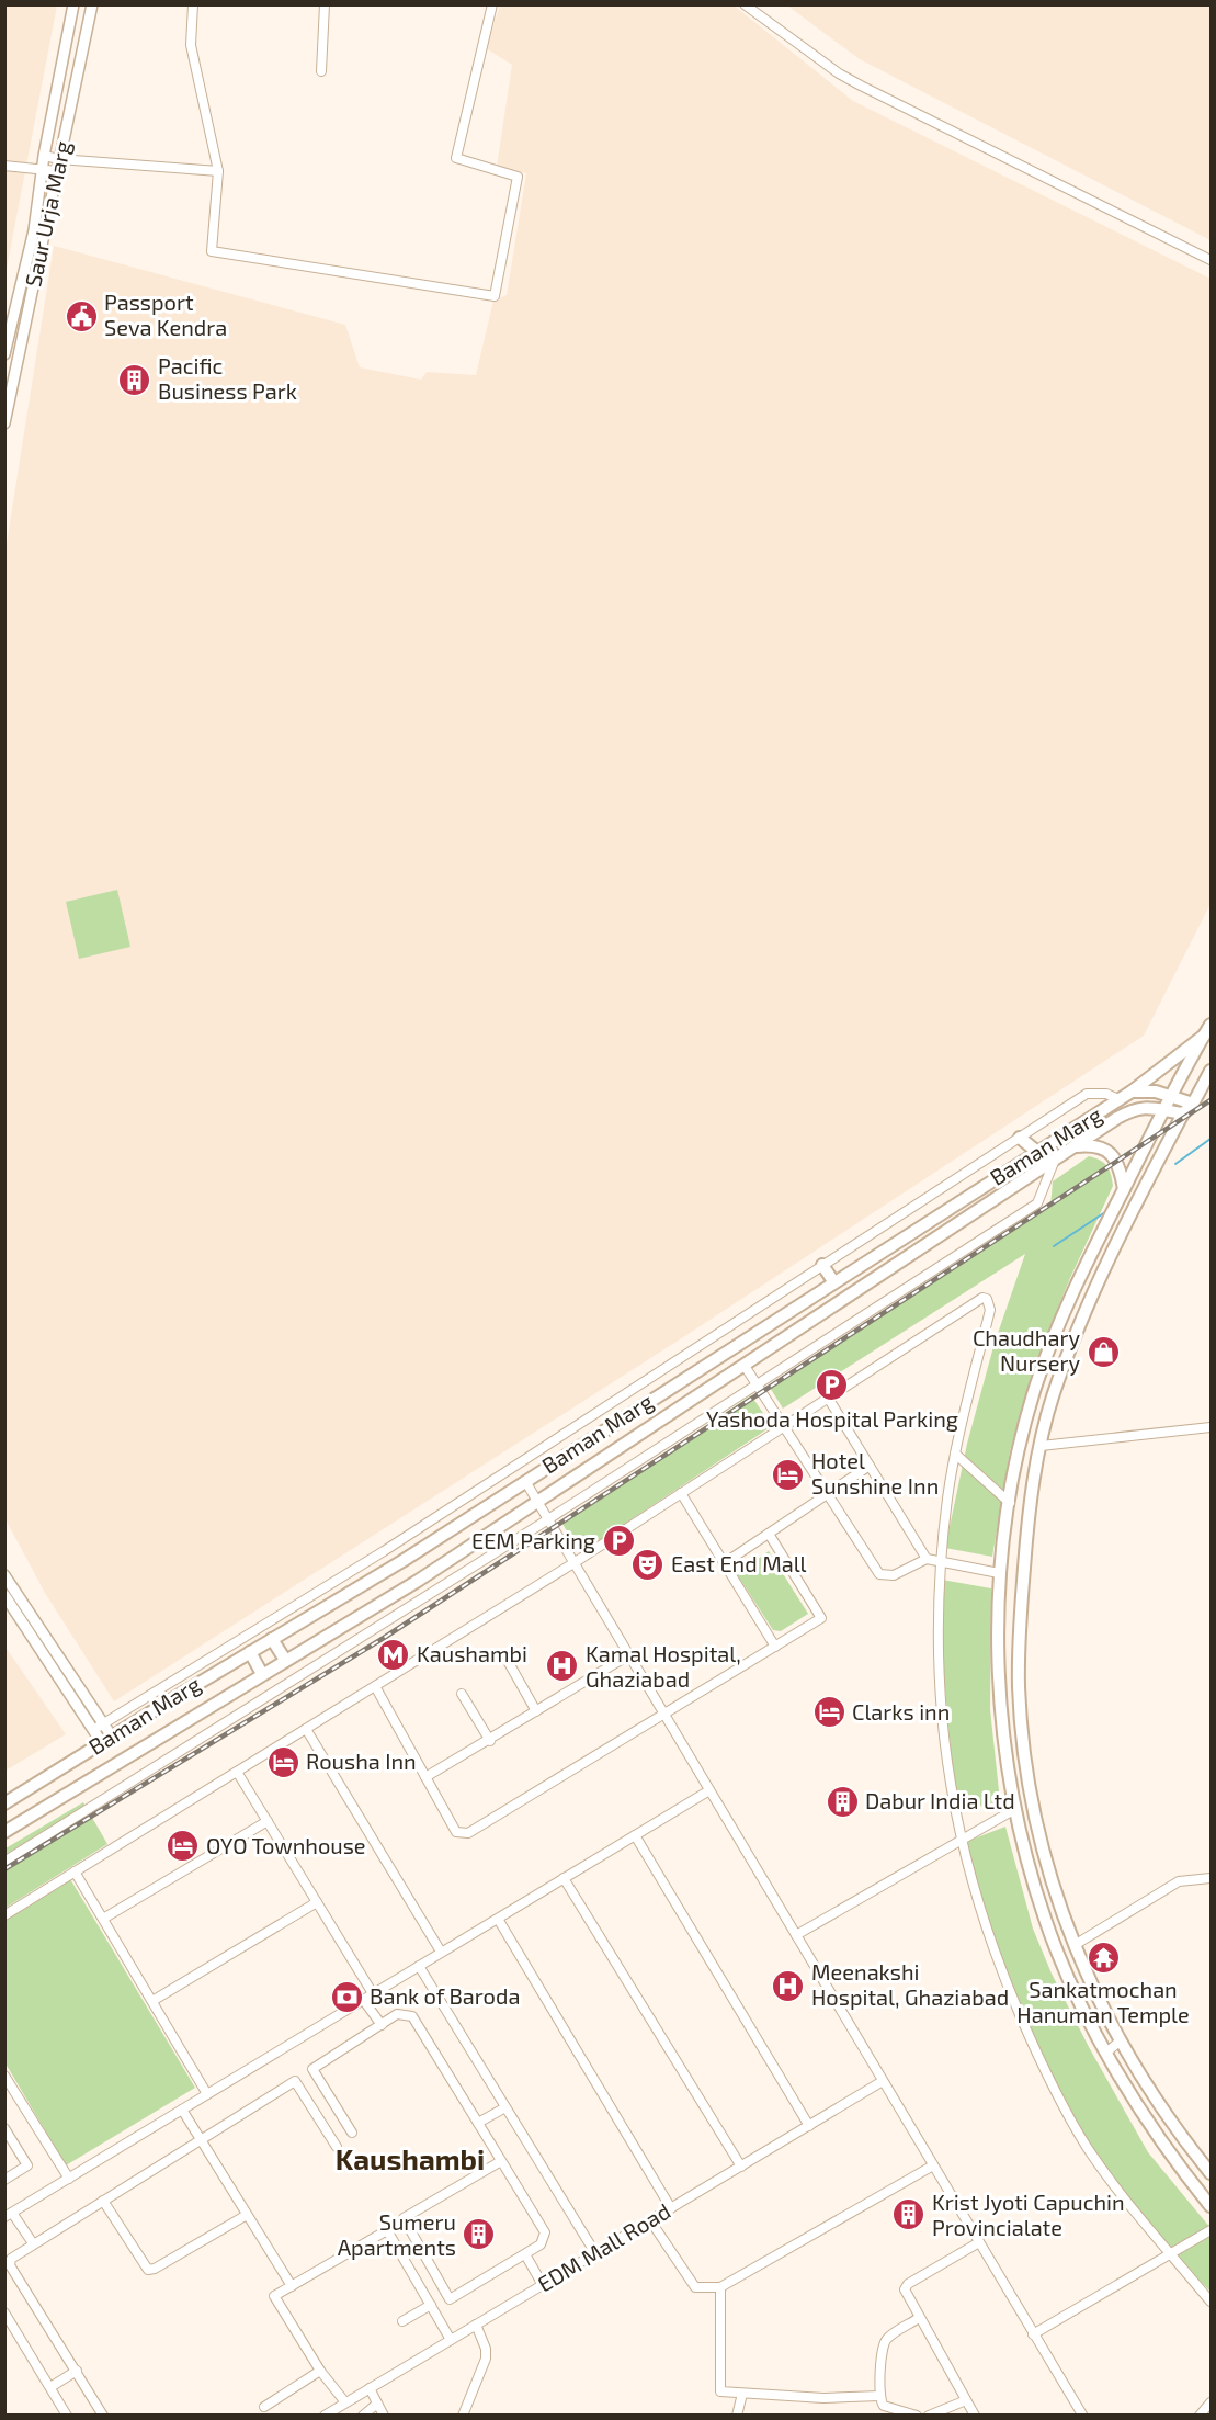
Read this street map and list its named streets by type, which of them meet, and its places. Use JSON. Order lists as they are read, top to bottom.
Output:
{
  "streets": {
    "main road": ["Baman Marg"],
    "street": ["Saur Urja Marg", "EDM Mall Road"]
  },
  "districts": ["Kaushambi"],
  "places": {
    "public building": ["Passport Seva Kendra"],
    "building": [
      "Pacific Business Park",
      "Dabur India Ltd",
      "Krist Jyoti Capuchin Provincialate",
      "Sumeru Apartments"
    ],
    "shop": ["Chaudhary Nursery"],
    "parking": ["Yashoda Hospital Parking", "EEM Parking"],
    "hotel": [
      "Hotel Sunshine Inn",
      "Clarks inn",
      "Rousha Inn",
      "OYO Townhouse"
    ],
    "theatre": ["East End Mall"],
    "metro station": ["Kaushambi"],
    "hospital": ["Kamal Hospital, Ghaziabad", "Meenakshi Hospital, Ghaziabad"],
    "temple": ["Sankatmochan Hanuman Temple"],
    "bank": ["Bank of Baroda"]
  }
}
